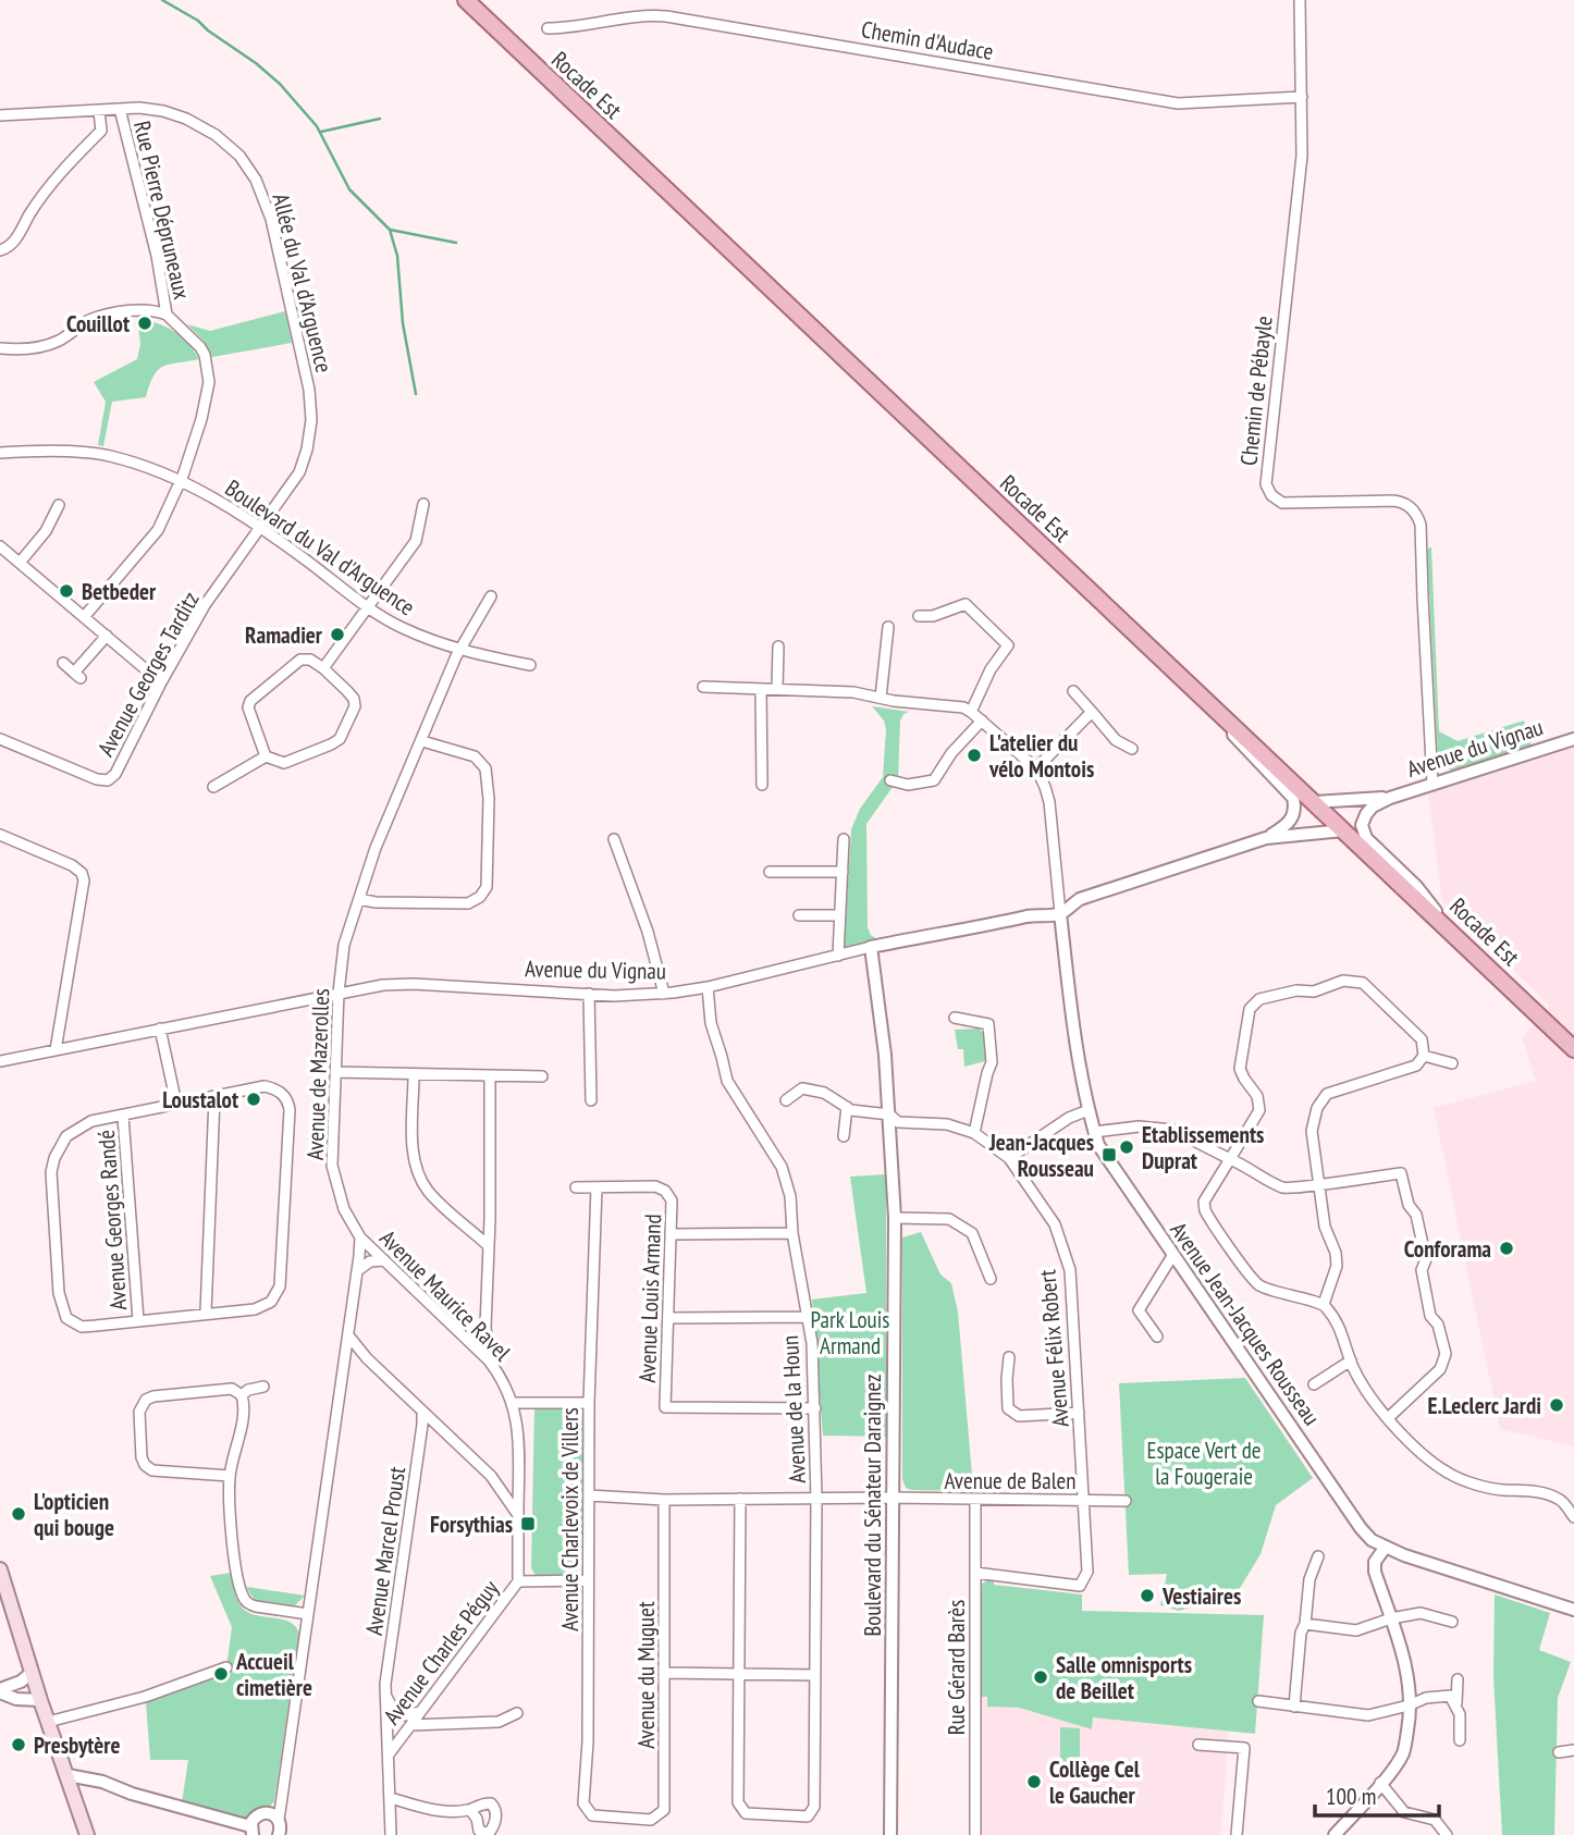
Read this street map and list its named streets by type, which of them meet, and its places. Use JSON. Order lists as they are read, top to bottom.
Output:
{
  "streets": {
    "main road": ["Rocade Est"],
    "street": [
      "Chemin d'Audace",
      "Rue Pierre Dépruneaux",
      "Allée du Val d'Arguence",
      "Chemin de Pébayle",
      "Boulevard du Val d'Arguence",
      "Avenue Georges Tarditz",
      "Avenue du Vignau",
      "Avenue de Mazerolles",
      "Avenue Georges Randé",
      "Avenue Maurice Ravel",
      "Avenue Louis Armand",
      "Avenue Jean-Jacques Rousseau",
      "Avenue Félix Robert",
      "Avenue de la Houn",
      "Avenue de Balen",
      "Boulevard du Sénateur Daraignez",
      "Avenue Charlevoix de Villers",
      "Avenue Marcel Proust",
      "Avenue Charles Péguy",
      "Rue Gérard Barès",
      "Avenue du Muguet"
    ]
  },
  "crossings": [
    ["Chemin d'Audace", "Chemin de Pébayle"],
    ["Rue Pierre Dépruneaux", "Allée du Val d'Arguence"],
    ["Rue Pierre Dépruneaux", "Boulevard du Val d'Arguence"],
    ["Allée du Val d'Arguence", "Boulevard du Val d'Arguence"],
    ["Allée du Val d'Arguence", "Avenue Georges Tarditz"],
    ["Chemin de Pébayle", "Avenue du Vignau"],
    ["Boulevard du Val d'Arguence", "Avenue Georges Tarditz"],
    ["Boulevard du Val d'Arguence", "Avenue de Mazerolles"],
    ["Avenue du Vignau", "Avenue de Mazerolles"],
    ["Avenue du Vignau", "Avenue Jean-Jacques Rousseau"],
    ["Avenue du Vignau", "Avenue de la Houn"],
    ["Avenue du Vignau", "Boulevard du Sénateur Daraignez"],
    ["Avenue de Mazerolles", "Avenue Maurice Ravel"],
    ["Avenue Maurice Ravel", "Avenue Charles Péguy"],
    ["Avenue Louis Armand", "Avenue de la Houn"],
    ["Avenue Louis Armand", "Avenue Charlevoix de Villers"],
    ["Avenue Félix Robert", "Avenue de Balen"],
    ["Avenue Félix Robert", "Boulevard du Sénateur Daraignez"],
    ["Avenue Félix Robert", "Rue Gérard Barès"],
    ["Avenue de la Houn", "Avenue de Balen"],
    ["Avenue de Balen", "Boulevard du Sénateur Daraignez"],
    ["Avenue de Balen", "Avenue Charlevoix de Villers"],
    ["Avenue de Balen", "Rue Gérard Barès"],
    ["Avenue de Balen", "Avenue du Muguet"],
    ["Avenue Charlevoix de Villers", "Avenue du Muguet"],
    ["Avenue Marcel Proust", "Avenue Charles Péguy"]
  ],
  "parks": ["Park Louis Armand", "Espace Vert de la Fougeraie"],
  "places": {
    "other": [
      "Couillot",
      "Betbeder",
      "Ramadier",
      "L'atelier du vélo Montois",
      "Loustalot",
      "Etablissements Duprat",
      "Conforama",
      "E.Leclerc Jardi",
      "L'opticien qui bouge",
      "Vestiaires",
      "Accueil cimetière",
      "Salle omnisports de Beillet",
      "Presbytère",
      "Collège Cel le Gaucher"
    ],
    "transit": ["Jean-Jacques Rousseau", "Forsythias"]
  },
  "scale_bar": "100 m"
}
